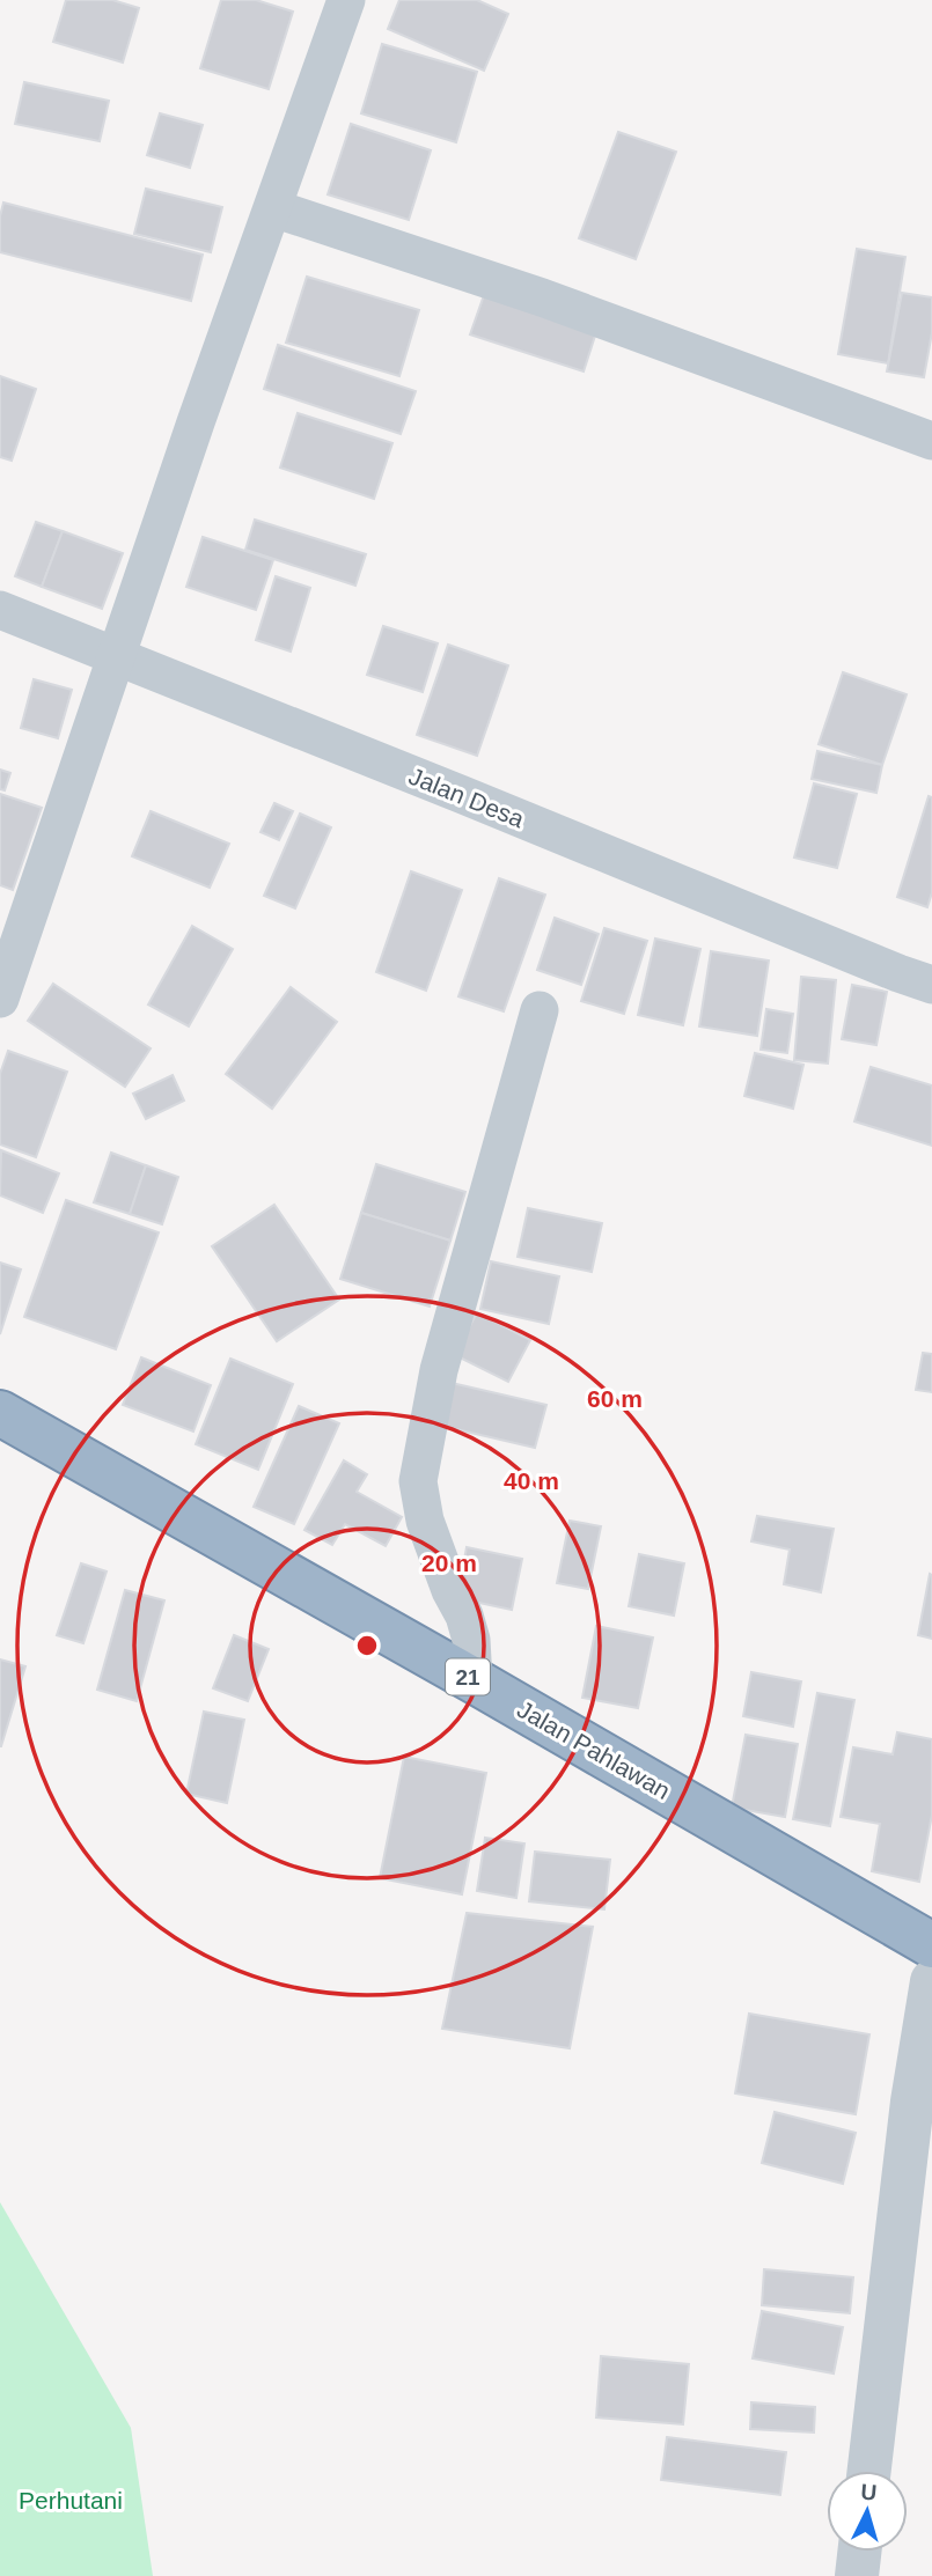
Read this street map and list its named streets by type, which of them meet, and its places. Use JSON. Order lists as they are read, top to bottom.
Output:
{
  "streets": {
    "highway": ["21", "Jalan Pahlawan"],
    "street": ["Jalan Desa"]
  },
  "parks": ["Perhutani"],
  "north": "top",
  "rings": ["60 m", "40 m", "20 m"]
}
